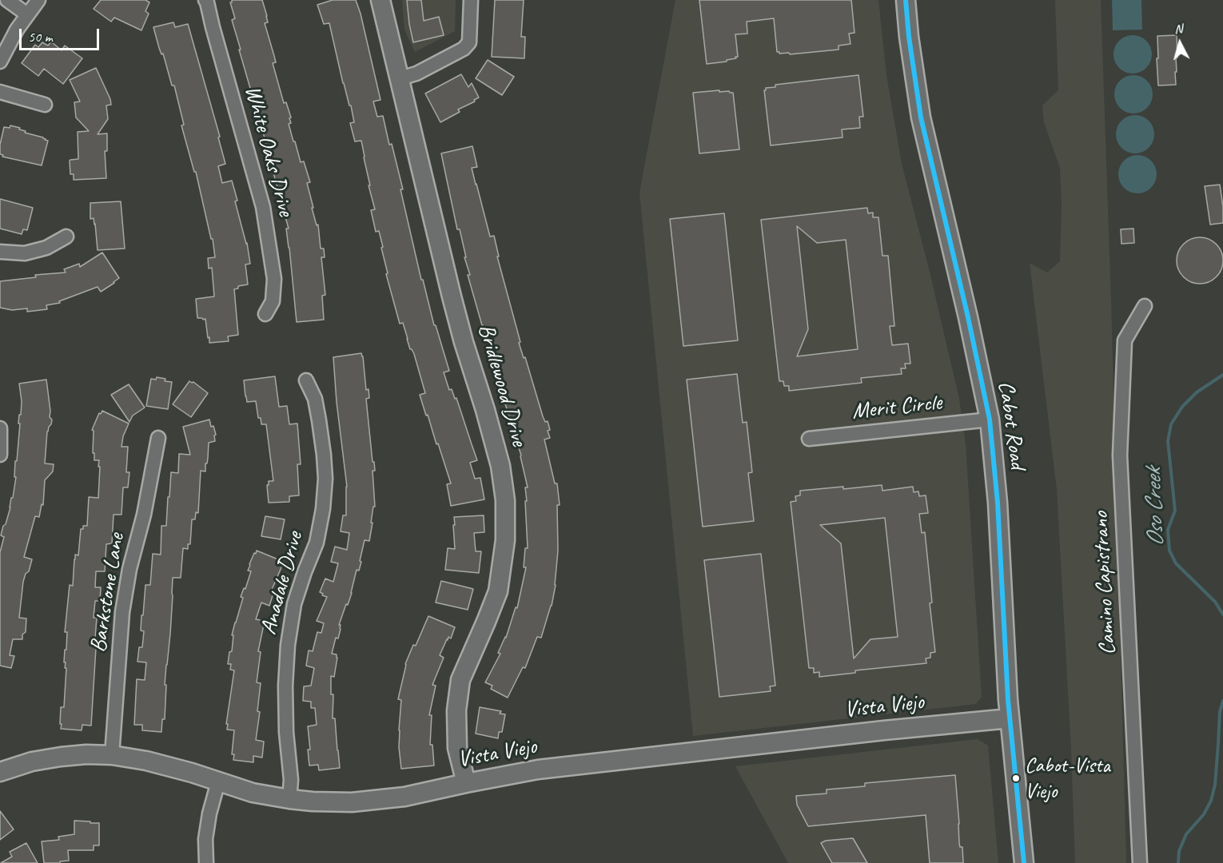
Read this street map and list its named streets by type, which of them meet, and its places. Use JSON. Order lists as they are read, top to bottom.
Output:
{
  "streets": {
    "street": [
      "White Oaks Drive",
      "Bridlewood Drive",
      "Merit Circle",
      "Cabot Road",
      "Anadale Drive",
      "Camino Capistrano",
      "Barkstone Lane",
      "Vista Viejo"
    ]
  },
  "crossings": [
    ["Bridlewood Drive", "Vista Viejo"],
    ["Merit Circle", "Cabot Road"],
    ["Cabot Road", "Vista Viejo"],
    ["Anadale Drive", "Vista Viejo"],
    ["Barkstone Lane", "Vista Viejo"]
  ],
  "water": ["Oso Creek"],
  "places": ["Cabot-Vista Viejo"],
  "scale_bar": "50 m",
  "north": "top"
}
